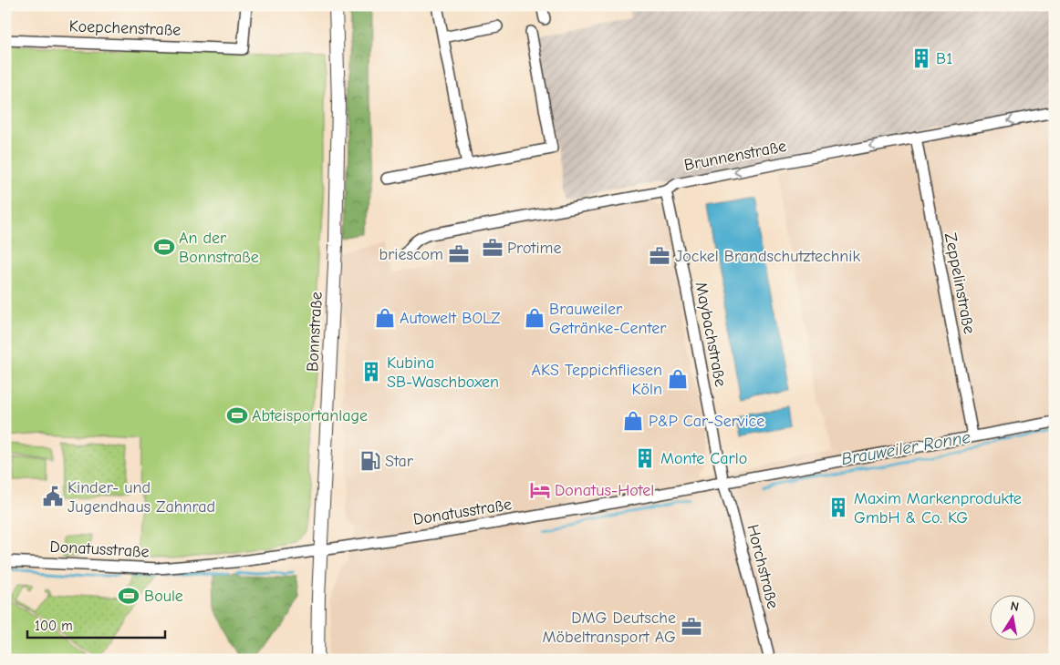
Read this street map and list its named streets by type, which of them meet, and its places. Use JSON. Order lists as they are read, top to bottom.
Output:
{
  "streets": {
    "main road": ["Bonnstraße"],
    "street": [
      "Koepchenstraße",
      "Brunnenstraße",
      "Zeppelinstraße",
      "Maybachstraße",
      "Donatusstraße",
      "Horchstraße"
    ]
  },
  "crossings": [
    ["Brunnenstraße", "Zeppelinstraße"],
    ["Brunnenstraße", "Maybachstraße"],
    ["Zeppelinstraße", "Donatusstraße"],
    ["Bonnstraße", "Donatusstraße"],
    ["Maybachstraße", "Donatusstraße"],
    ["Maybachstraße", "Horchstraße"],
    ["Donatusstraße", "Horchstraße"]
  ],
  "one_way": ["Brunnenstraße"],
  "water": ["Brauweiler Ronne"],
  "places": {
    "building": [
      "B1",
      "Kubina SB-Waschboxen",
      "Monte Carlo",
      "Maxim Markenprodukte GmbH & Co. KG"
    ],
    "sports": ["An der Bonnstraße", "Abteisportanlage", "Boule"],
    "office": [
      "Protime",
      "briescom",
      "Jockel Brandschutztechnik",
      "DMG Deutsche Möbeltransport AG"
    ],
    "shop": [
      "Autowelt BOLZ",
      "Brauweiler Getränke-Center",
      "AKS Teppichfliesen Köln",
      "P&P Car-Service"
    ],
    "fuel station": ["Star"],
    "hotel": ["Donatus-Hotel"],
    "public building": ["Kinder- und Jugendhaus Zahnrad"]
  },
  "scale_bar": "100 m",
  "north": "top"
}
